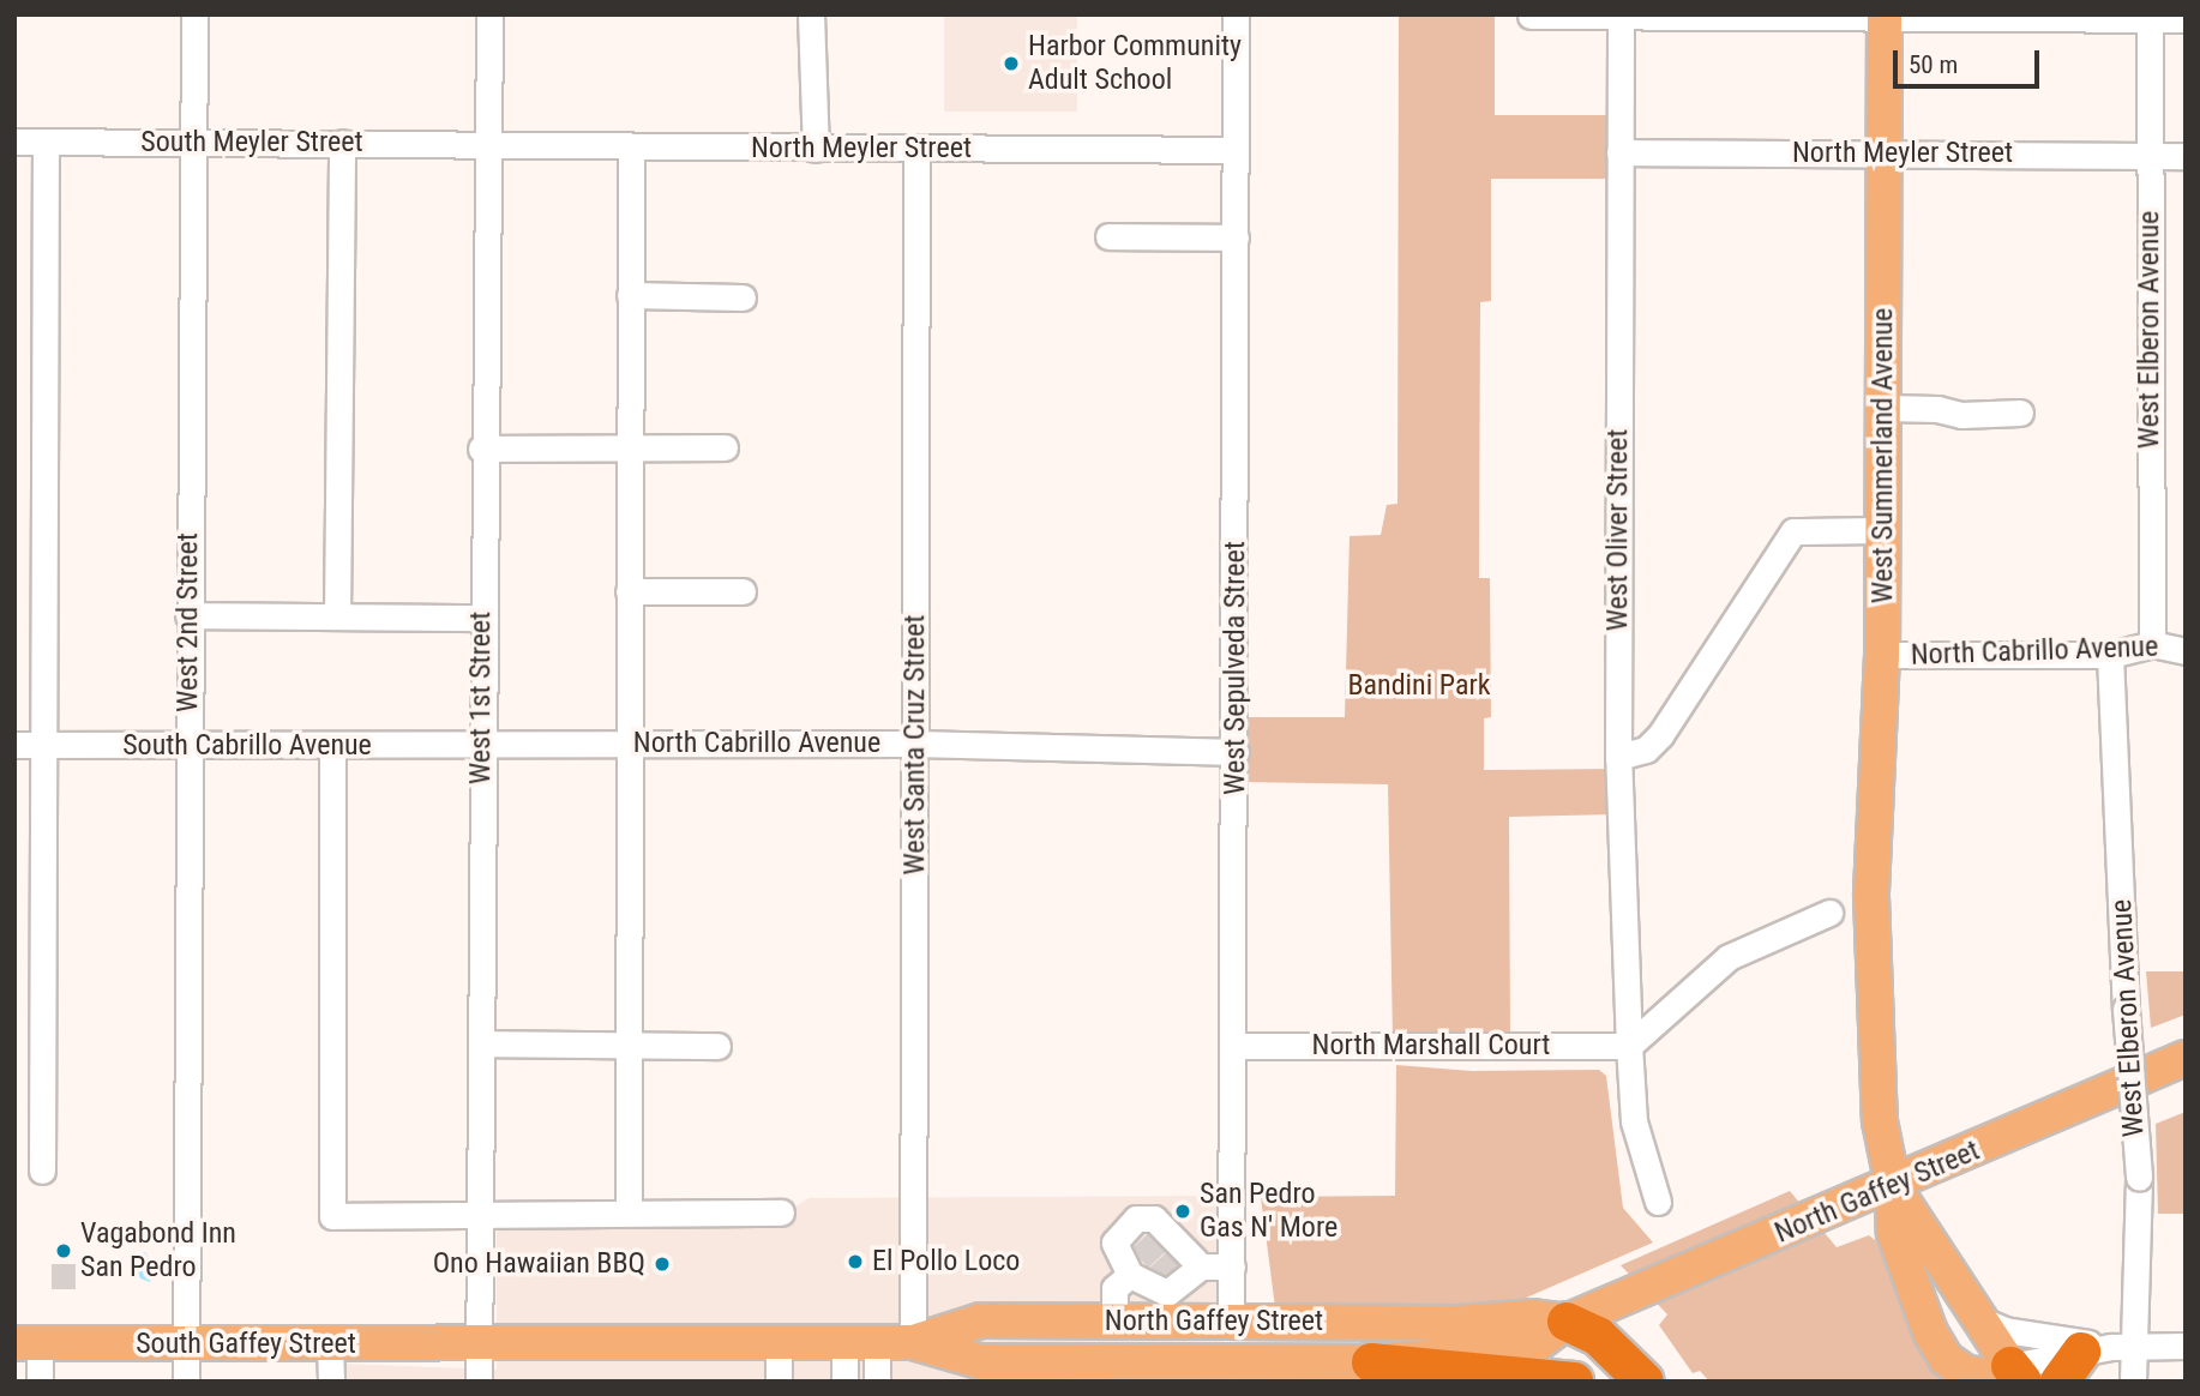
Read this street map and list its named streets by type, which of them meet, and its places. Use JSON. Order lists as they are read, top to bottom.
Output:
{
  "streets": {
    "main road": ["West Summerland Avenue", "North Gaffey Street", "South Gaffey Street"],
    "street": [
      "South Meyler Street",
      "North Meyler Street",
      "West Elberon Avenue",
      "West Oliver Street",
      "West 2nd Street",
      "North Cabrillo Avenue",
      "West Sepulveda Street",
      "West 1st Street",
      "West Santa Cruz Street",
      "South Cabrillo Avenue",
      "North Marshall Court"
    ]
  },
  "crossings": [
    ["South Meyler Street", "North Meyler Street"],
    ["South Meyler Street", "West 2nd Street"],
    ["South Meyler Street", "West 1st Street"],
    ["North Meyler Street", "West Elberon Avenue"],
    ["North Meyler Street", "West Summerland Avenue"],
    ["North Meyler Street", "West Oliver Street"],
    ["North Meyler Street", "West Sepulveda Street"],
    ["North Meyler Street", "West 1st Street"],
    ["North Meyler Street", "West Santa Cruz Street"],
    ["West Elberon Avenue", "North Cabrillo Avenue"],
    ["West Summerland Avenue", "North Cabrillo Avenue"],
    ["West Summerland Avenue", "North Gaffey Street"],
    ["West Oliver Street", "North Marshall Court"],
    ["West 2nd Street", "South Cabrillo Avenue"],
    ["West 2nd Street", "South Gaffey Street"],
    ["North Cabrillo Avenue", "West Sepulveda Street"],
    ["North Cabrillo Avenue", "West 1st Street"],
    ["North Cabrillo Avenue", "West Santa Cruz Street"],
    ["North Cabrillo Avenue", "South Cabrillo Avenue"],
    ["West Sepulveda Street", "North Marshall Court"],
    ["West Sepulveda Street", "North Gaffey Street"],
    ["West 1st Street", "South Cabrillo Avenue"],
    ["West 1st Street", "North Gaffey Street"],
    ["West 1st Street", "South Gaffey Street"],
    ["West Santa Cruz Street", "North Gaffey Street"],
    ["North Gaffey Street", "South Gaffey Street"]
  ],
  "parks": ["Bandini Park"],
  "places": [
    "Harbor Community Adult School",
    "San Pedro Gas N' More",
    "Vagabond Inn San Pedro",
    "El Pollo Loco",
    "Ono Hawaiian BBQ"
  ],
  "scale_bar": "50 m"
}
